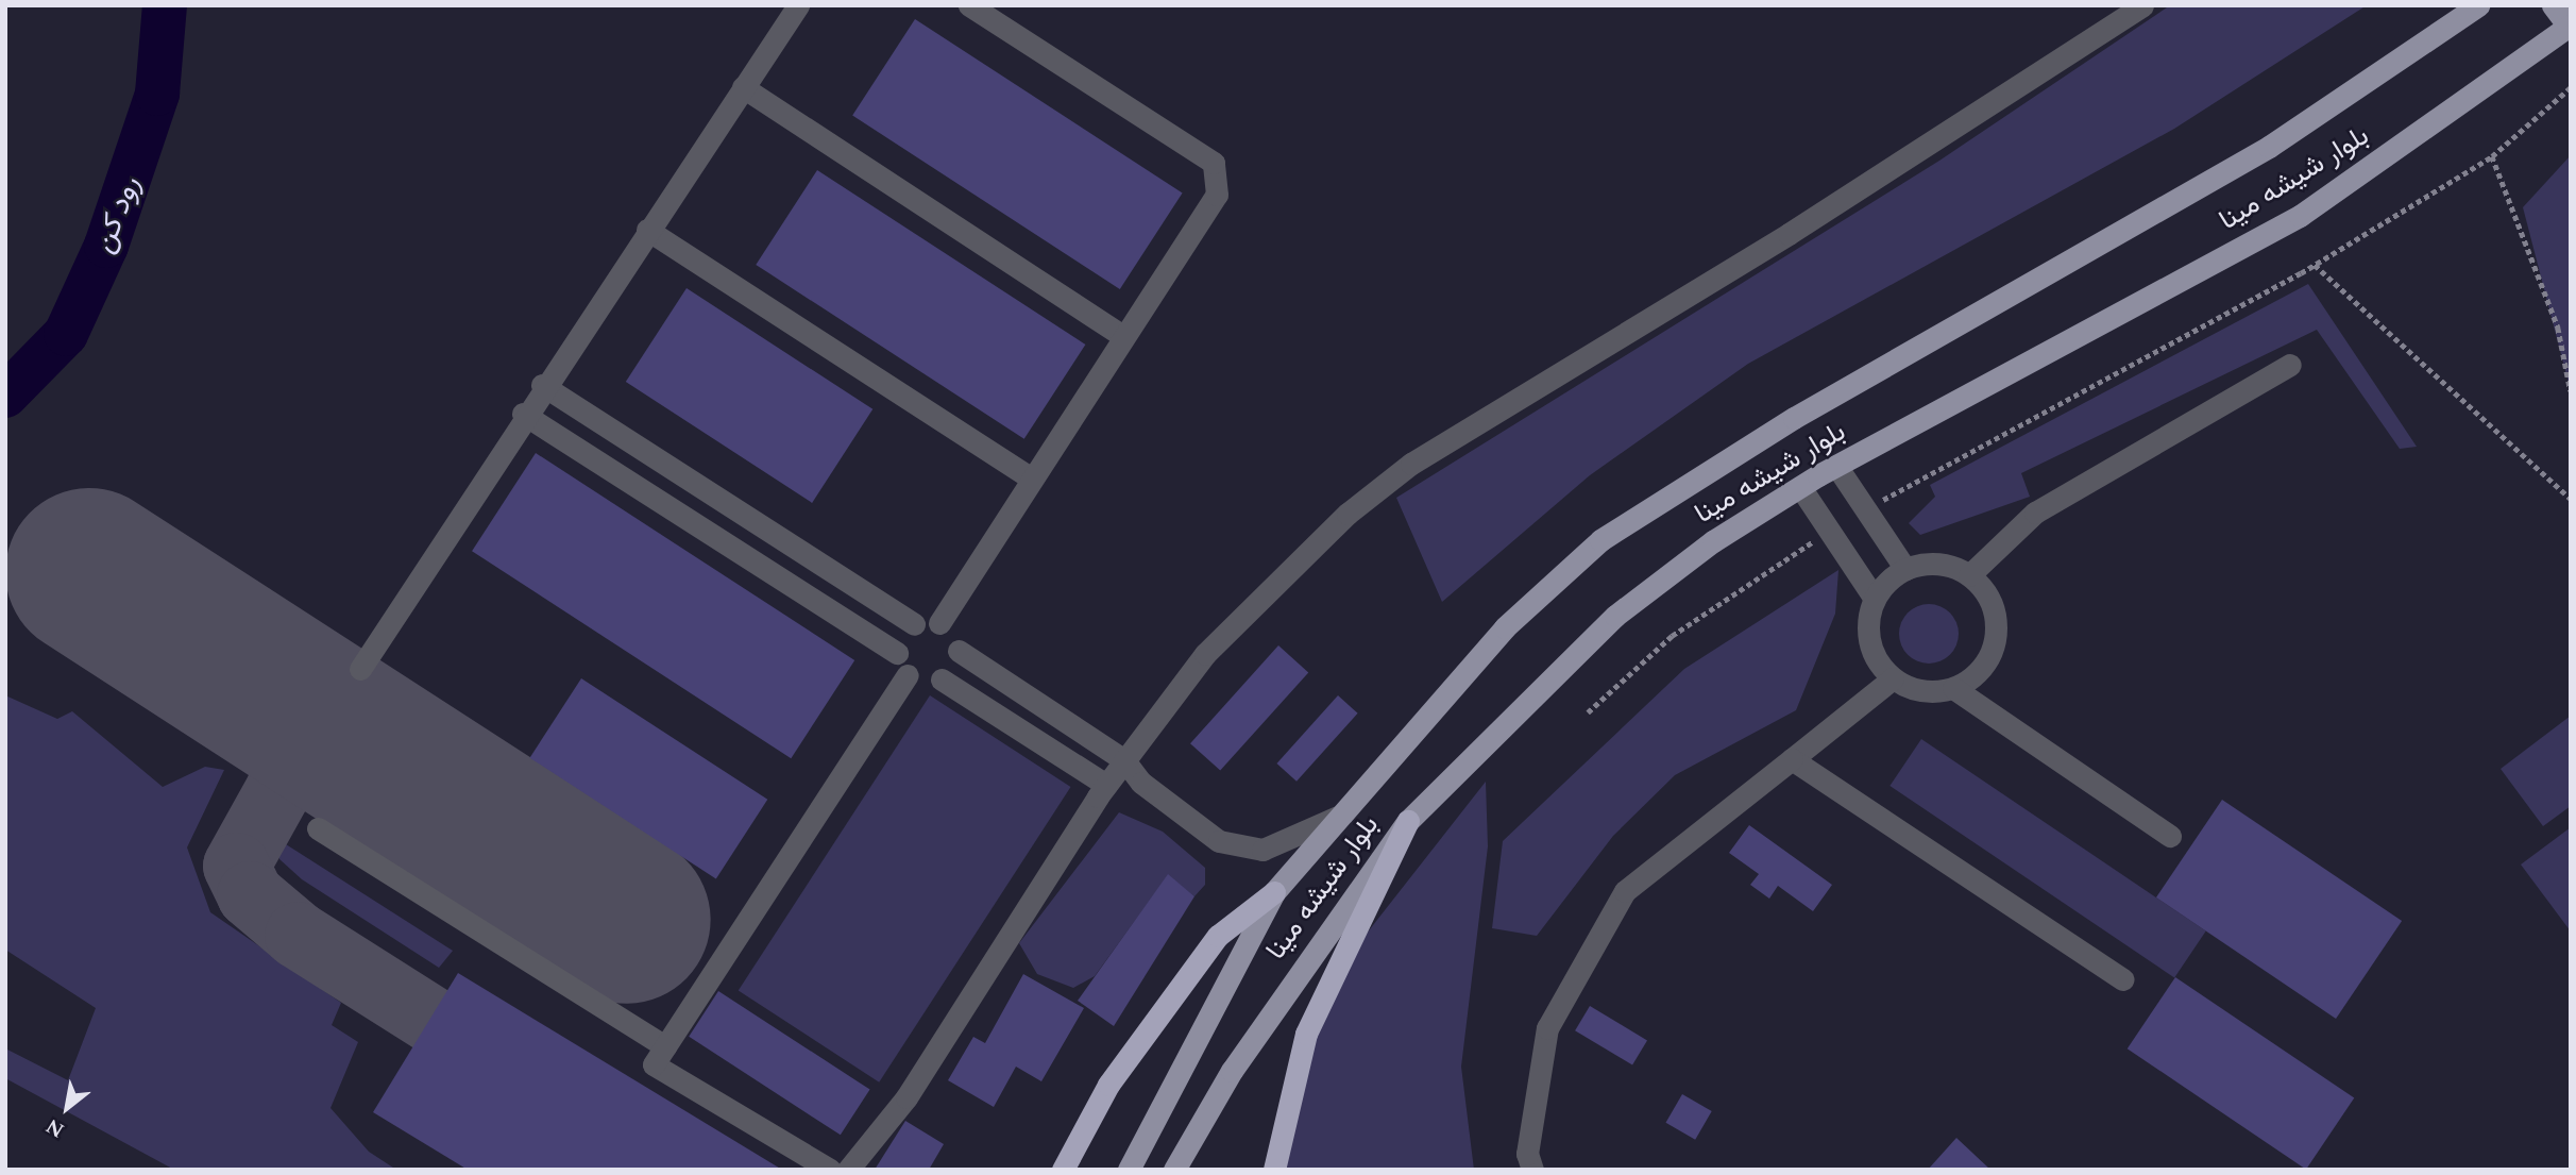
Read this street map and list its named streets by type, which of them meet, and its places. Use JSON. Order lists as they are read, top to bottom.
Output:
{
  "streets": {
    "main road": ["بلوار شیشه مینا"]
  },
  "water": ["رود کن"],
  "north": "bottom left"
}
